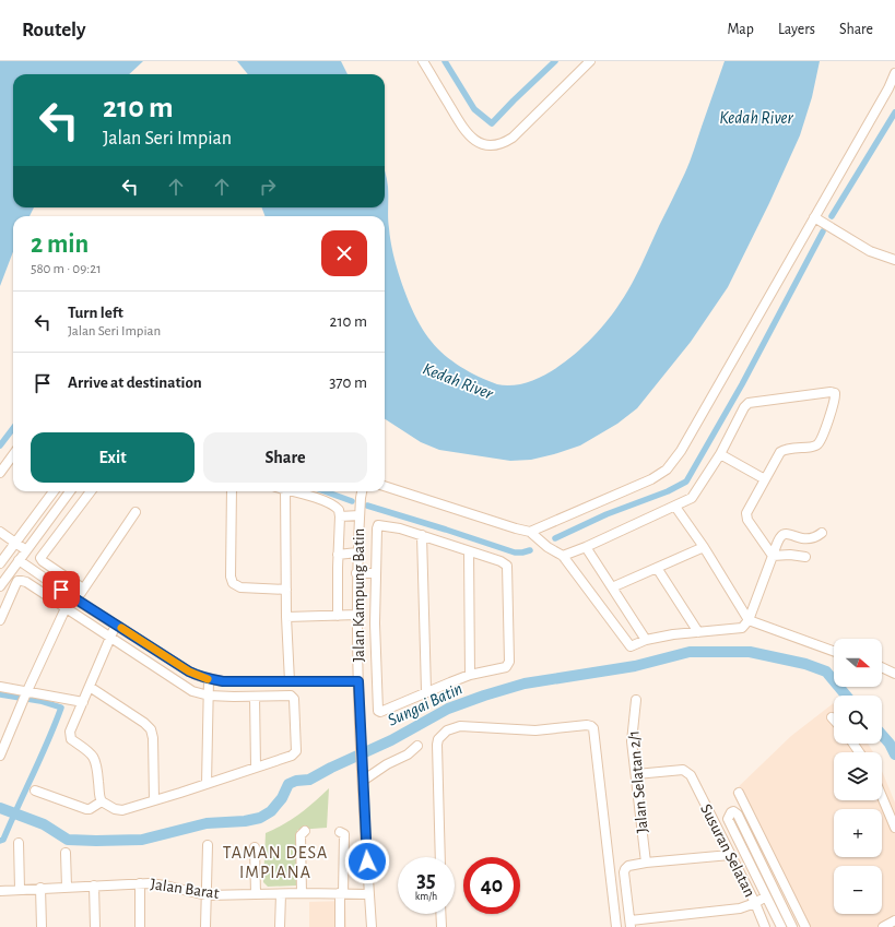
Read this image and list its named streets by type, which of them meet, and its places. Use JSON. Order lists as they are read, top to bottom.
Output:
{
  "streets": {
    "street": [
      "Jalan Kampung Batin",
      "Jalan Selatan 2/1",
      "Susuran Selatan",
      "Jalan Barat"
    ]
  },
  "crossings": [
    ["Jalan Kampung Batin", "Jalan Barat"],
    ["Jalan Selatan 2/1", "Susuran Selatan"]
  ],
  "districts": ["TAMAN DESA IMPIANA"],
  "water": ["Kedah River", "Sungai Batin"],
  "north": "right",
  "page": {
    "header": "Routely",
    "nav": ["Map", "Layers", "Share"],
    "turn": ["210 m", "Jalan Seri Impian"],
    "heading": ["2 min", "580 m · 09:21"],
    "list": [
      {
        "name": "Turn left",
        "note": "Jalan Seri Impian",
        "value": "210 m"
      },
      {
        "name": "Arrive at destination",
        "value": "370 m"
      }
    ],
    "buttons": ["Exit", "Share"],
    "map_buttons": ["+", "−"],
    "speed": "35 km/h",
    "limit": "40"
  }
}
